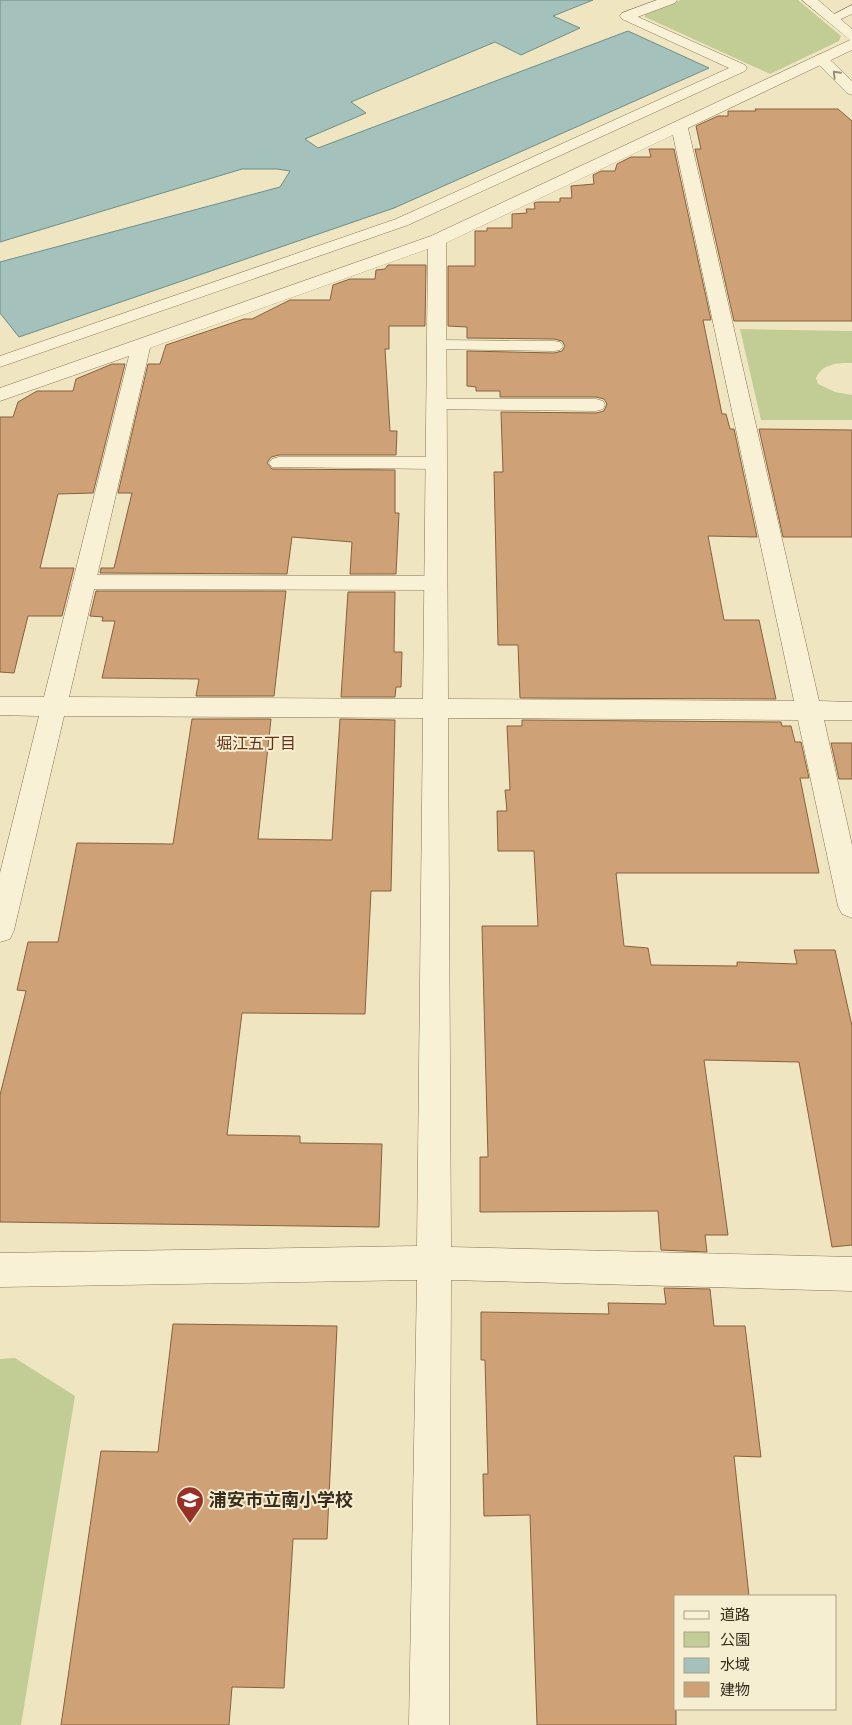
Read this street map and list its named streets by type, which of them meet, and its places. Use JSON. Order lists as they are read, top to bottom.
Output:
{
  "districts": ["堀江五丁目"],
  "places": {
    "school or university": ["浦安市立南小学校"]
  },
  "legend": [
    "道路",
    "公園",
    "水域",
    "建物"
  ]
}
